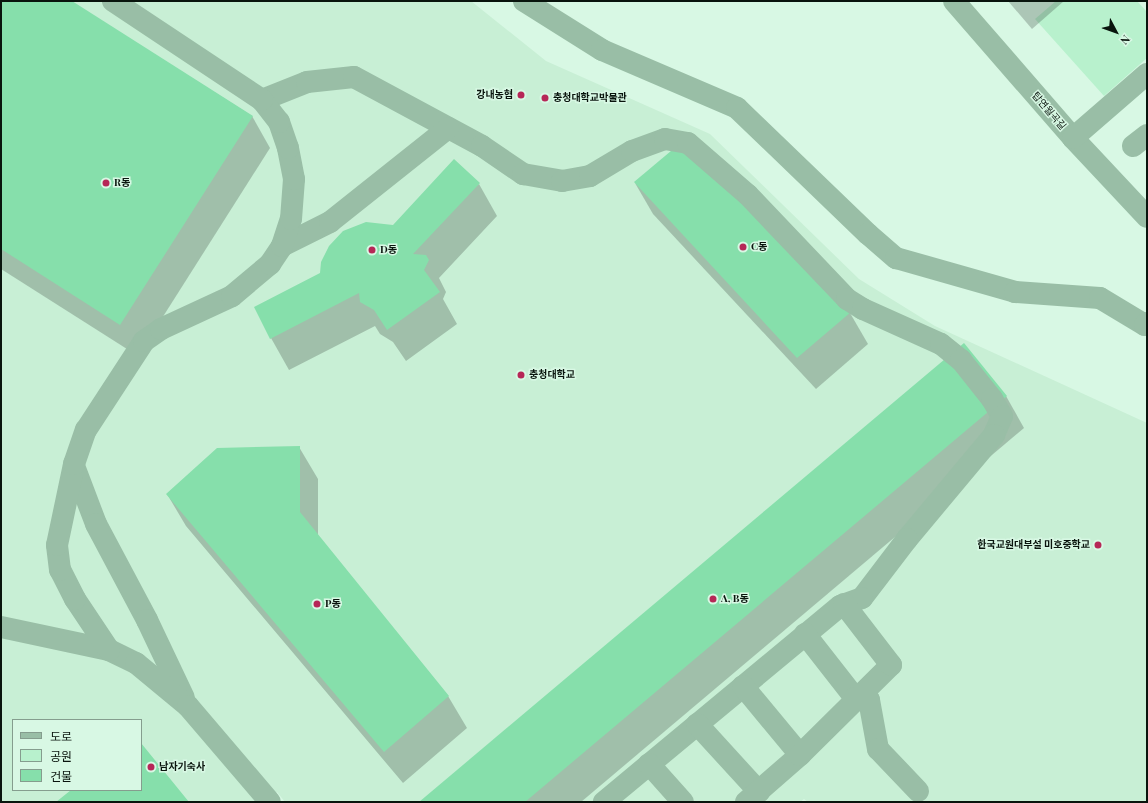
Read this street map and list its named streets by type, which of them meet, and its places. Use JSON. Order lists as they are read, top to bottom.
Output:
{
  "streets": {
    "street": ["탑연월곡길"]
  },
  "places": [
    "강내농협",
    "충청대학교박물관",
    "R동",
    "C동",
    "D동",
    "충청대학교",
    "한국교원대부설 미호중학교",
    "A, B동",
    "P동",
    "남자기숙사"
  ],
  "legend": ["도로", "공원", "건물"],
  "north": "bottom right"
}
